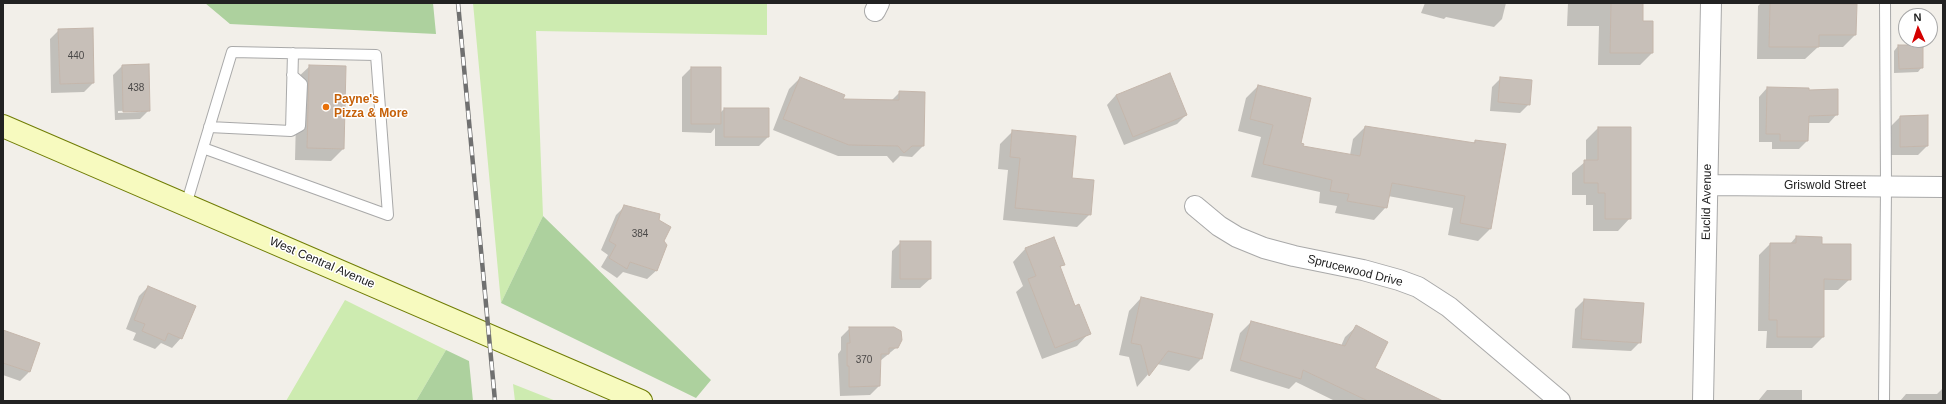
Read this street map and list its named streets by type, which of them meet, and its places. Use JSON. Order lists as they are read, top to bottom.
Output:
{
  "streets": {
    "main road": ["West Central Avenue"],
    "street": ["Griswold Street", "Euclid Avenue", "Sprucewood Drive"]
  },
  "crossings": [
    ["Griswold Street", "Euclid Avenue"]
  ],
  "places": ["Payne's Pizza & More"],
  "house_numbers": [
    "440",
    "438",
    "384",
    "370"
  ],
  "north": "top"
}
